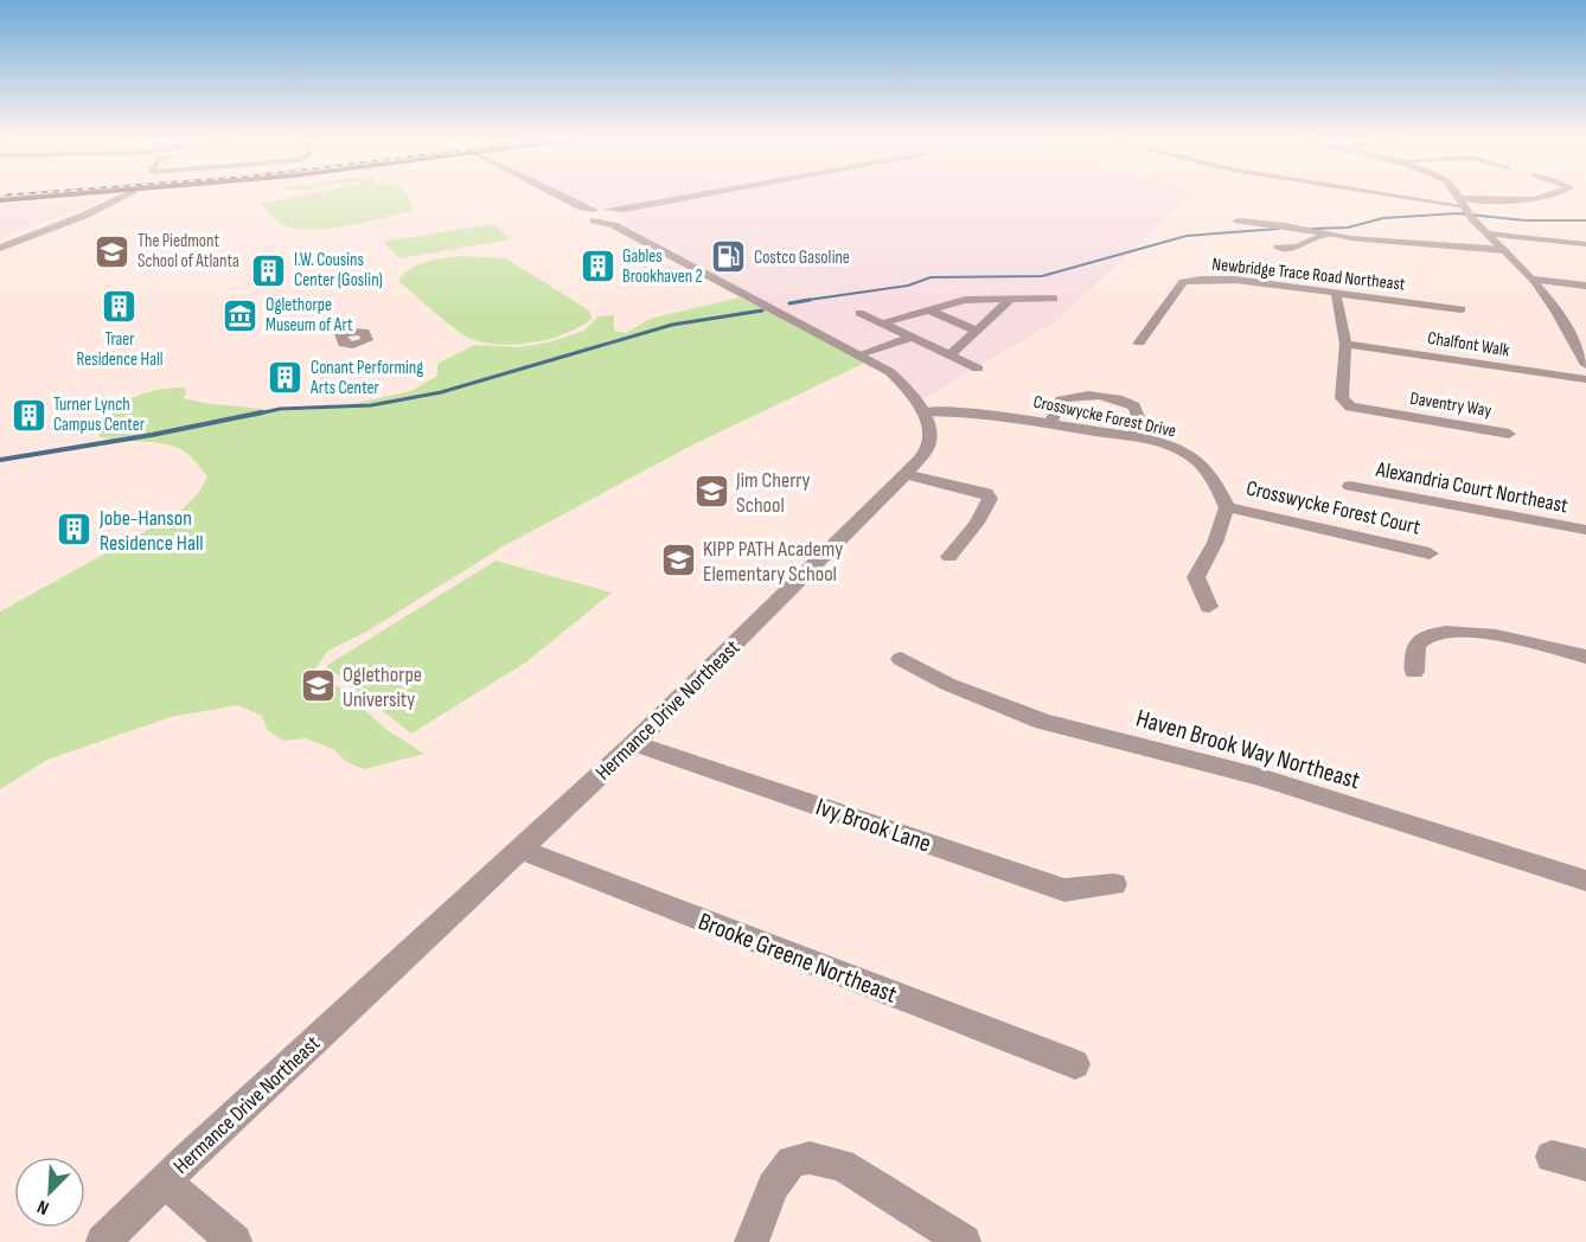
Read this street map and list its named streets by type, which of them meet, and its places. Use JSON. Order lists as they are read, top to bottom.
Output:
{
  "streets": {
    "street": [
      "Newbridge Trace Road Northeast",
      "Chalfont Walk",
      "Daventry Way",
      "Crosswycke Forest Drive",
      "Alexandria Court Northeast",
      "Crosswycke Forest Court",
      "Hermance Drive Northeast",
      "Haven Brook Way Northeast",
      "Ivy Brook Lane",
      "Brooke Greene Northeast"
    ]
  },
  "crossings": [
    ["Chalfont Walk", "Daventry Way"],
    ["Crosswycke Forest Drive", "Crosswycke Forest Court"],
    ["Crosswycke Forest Drive", "Hermance Drive Northeast"],
    ["Hermance Drive Northeast", "Ivy Brook Lane"],
    ["Hermance Drive Northeast", "Brooke Greene Northeast"]
  ],
  "places": {
    "school or university": [
      "The Piedmont School of Atlanta",
      "Jim Cherry School",
      "KIPP PATH Academy Elementary School",
      "Oglethorpe University"
    ],
    "fuel station": ["Costco Gasoline"],
    "building": [
      "Gables Brookhaven 2",
      "I.W. Cousins Center (Goslin)",
      "Traer Residence Hall",
      "Conant Performing Arts Center",
      "Turner Lynch Campus Center",
      "Jobe-Hanson Residence Hall"
    ],
    "museum": ["Oglethorpe Museum of Art"]
  },
  "north": "bottom left"
}
